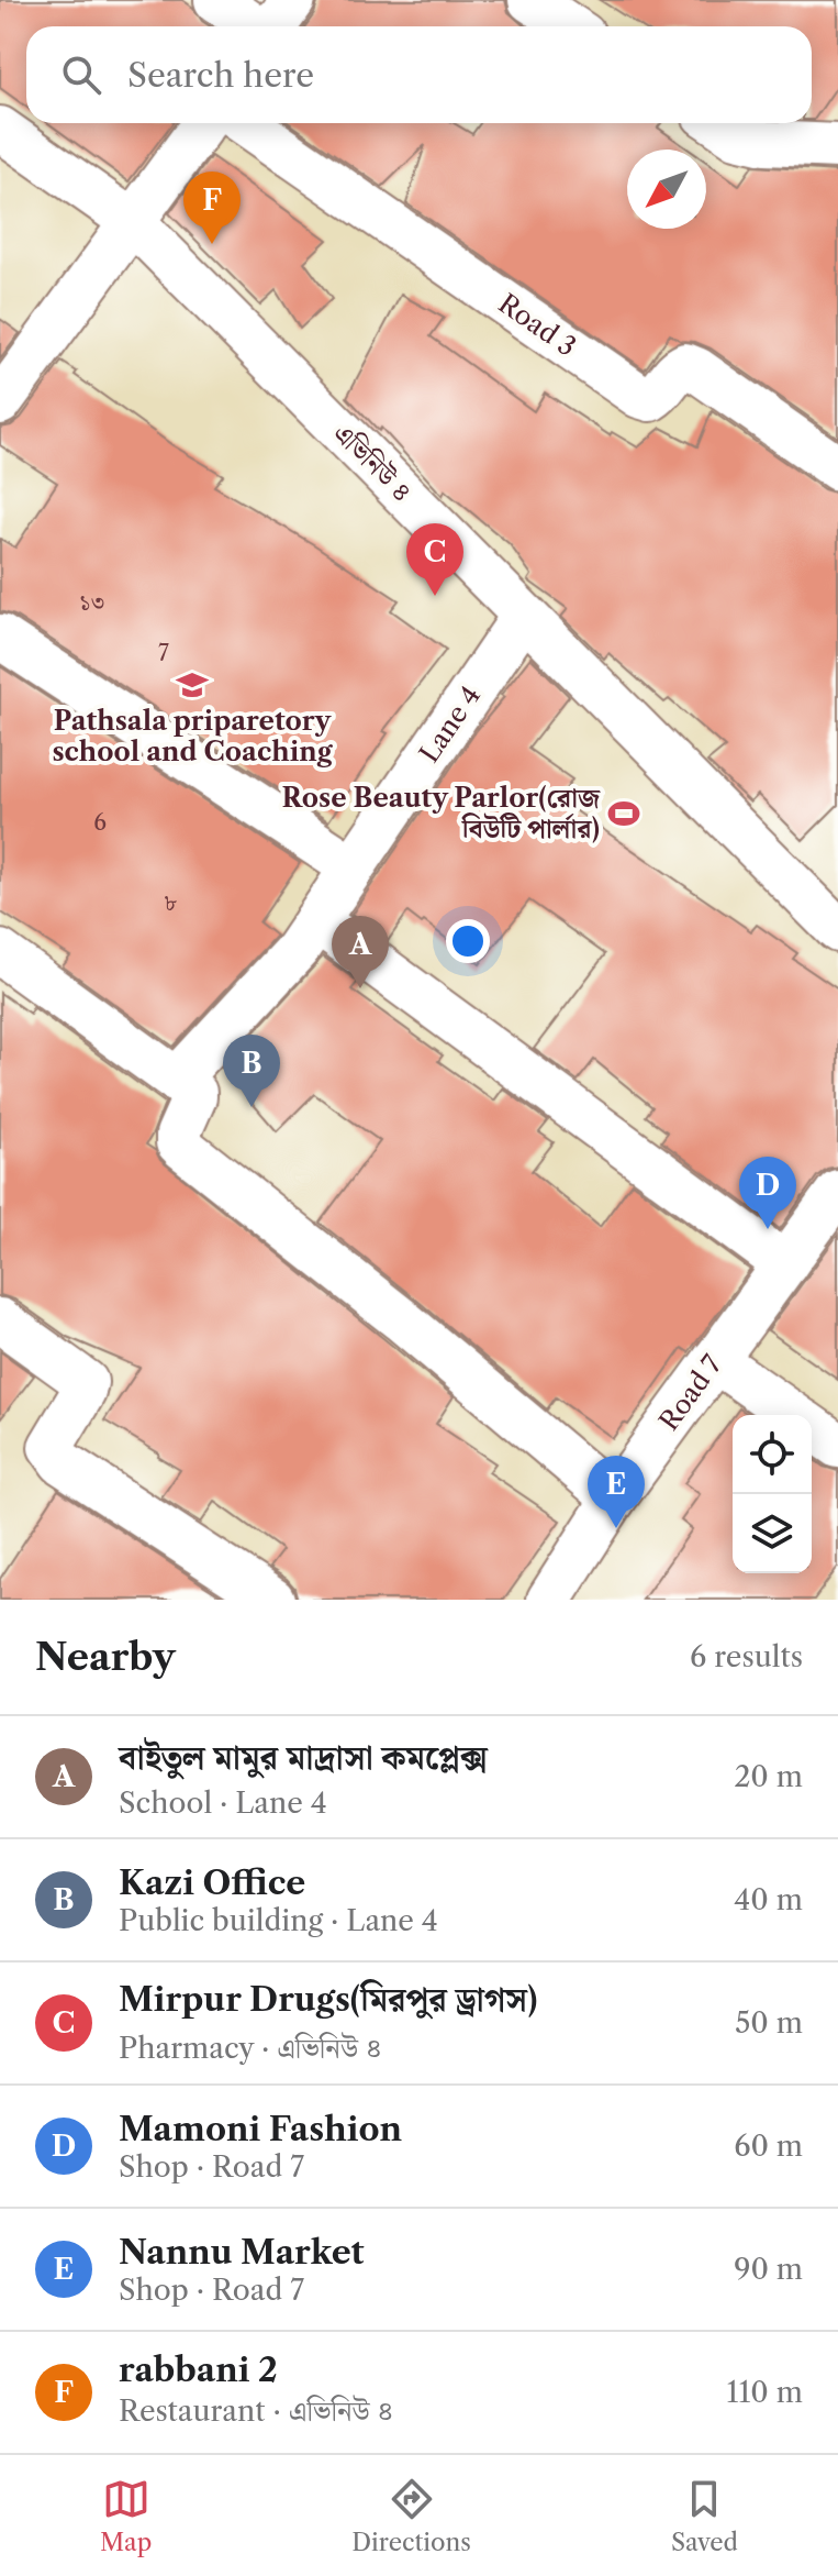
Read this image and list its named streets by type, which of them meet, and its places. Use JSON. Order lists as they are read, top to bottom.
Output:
{
  "streets": {
    "street": [
      "Road 3",
      "এভিনিউ ৪",
      "Lane 4",
      "Road 7"
    ]
  },
  "crossings": [
    ["এভিনিউ ৪", "Lane 4"]
  ],
  "places": {
    "school or university": ["Pathsala priparetory school and Coaching"],
    "sports": ["Rose Beauty Parlor(রোজ বিউটি পার্লার)"]
  },
  "house_numbers": [
    "১৩",
    "7",
    "6",
    "৮"
  ],
  "north": "bottom left",
  "page": {
    "search": "Search here",
    "pins": [
      "F",
      "C",
      "A",
      "B",
      "D",
      "E"
    ],
    "heading": ["Nearby", "6 results"],
    "list": [
      {
        "mark": "A",
        "name": "বাইতুল মামুর মাদ্রাসা কমপ্লেক্স",
        "note": "School · Lane 4",
        "value": "20 m"
      },
      {
        "mark": "B",
        "name": "Kazi Office",
        "note": "Public building · Lane 4",
        "value": "40 m"
      },
      {
        "mark": "C",
        "name": "Mirpur Drugs(মিরপুর ড্রাগস)",
        "note": "Pharmacy · এভিনিউ ৪",
        "value": "50 m"
      },
      {
        "mark": "D",
        "name": "Mamoni Fashion",
        "note": "Shop · Road 7",
        "value": "60 m"
      },
      {
        "mark": "E",
        "name": "Nannu Market",
        "note": "Shop · Road 7",
        "value": "90 m"
      },
      {
        "mark": "F",
        "name": "rabbani 2",
        "note": "Restaurant · এভিনিউ ৪",
        "value": "110 m"
      }
    ],
    "nav": ["Map", "Directions", "Saved"]
  }
}
